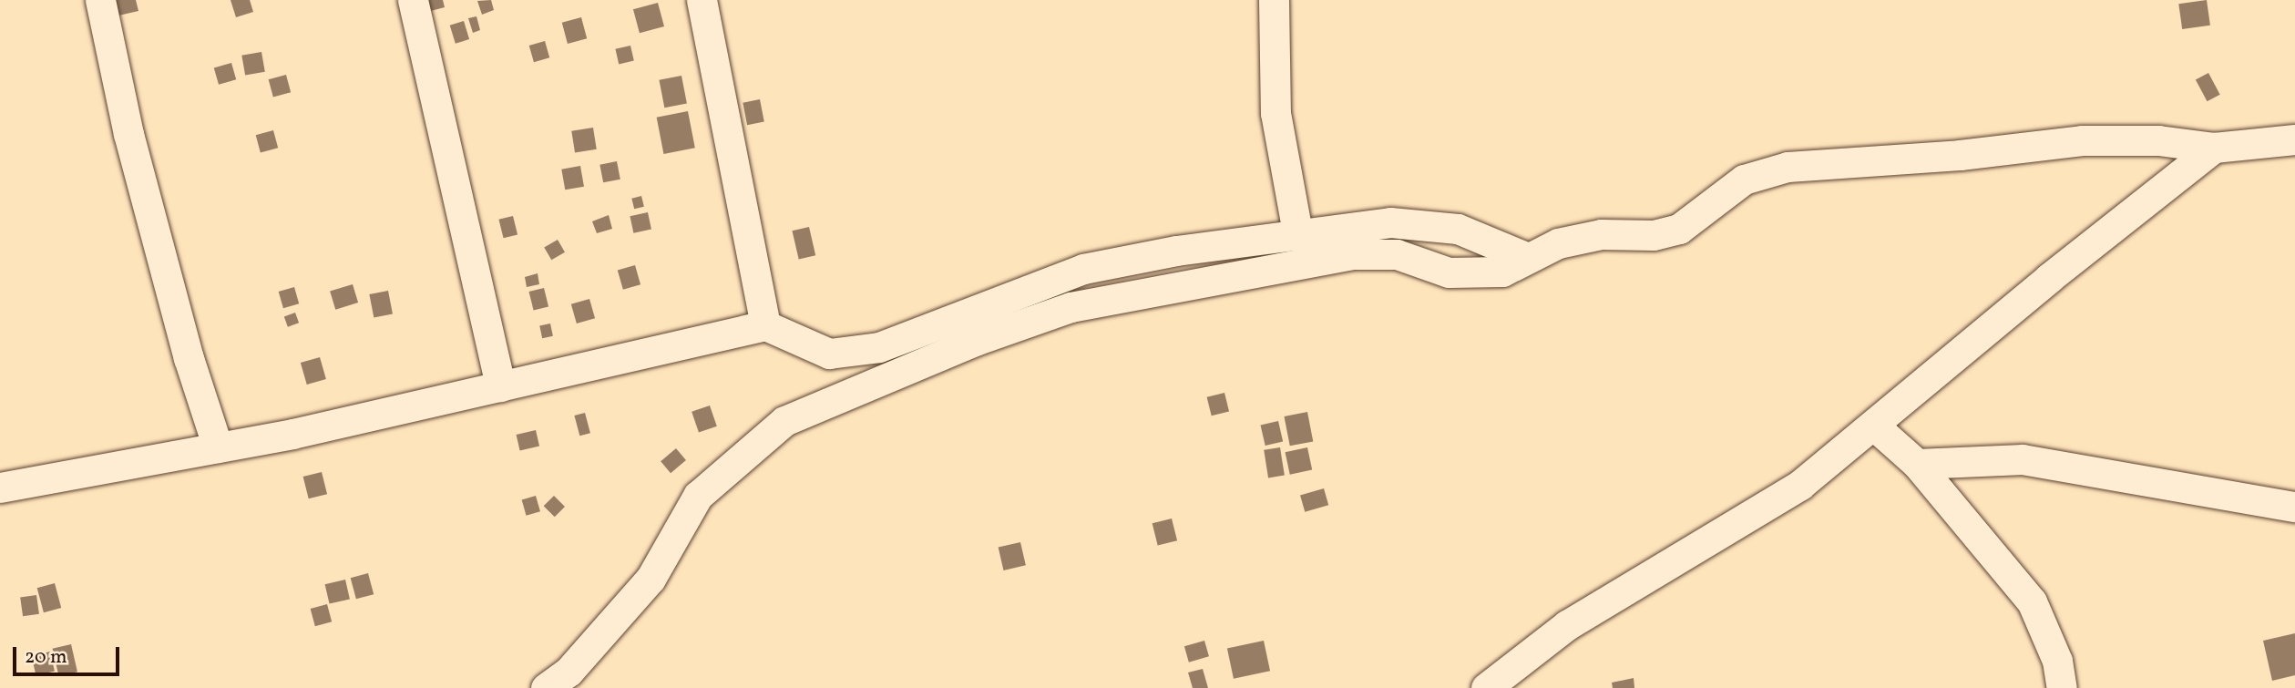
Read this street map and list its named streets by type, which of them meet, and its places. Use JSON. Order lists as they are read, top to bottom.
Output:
{
  "scale_bar": "20 m"
}
